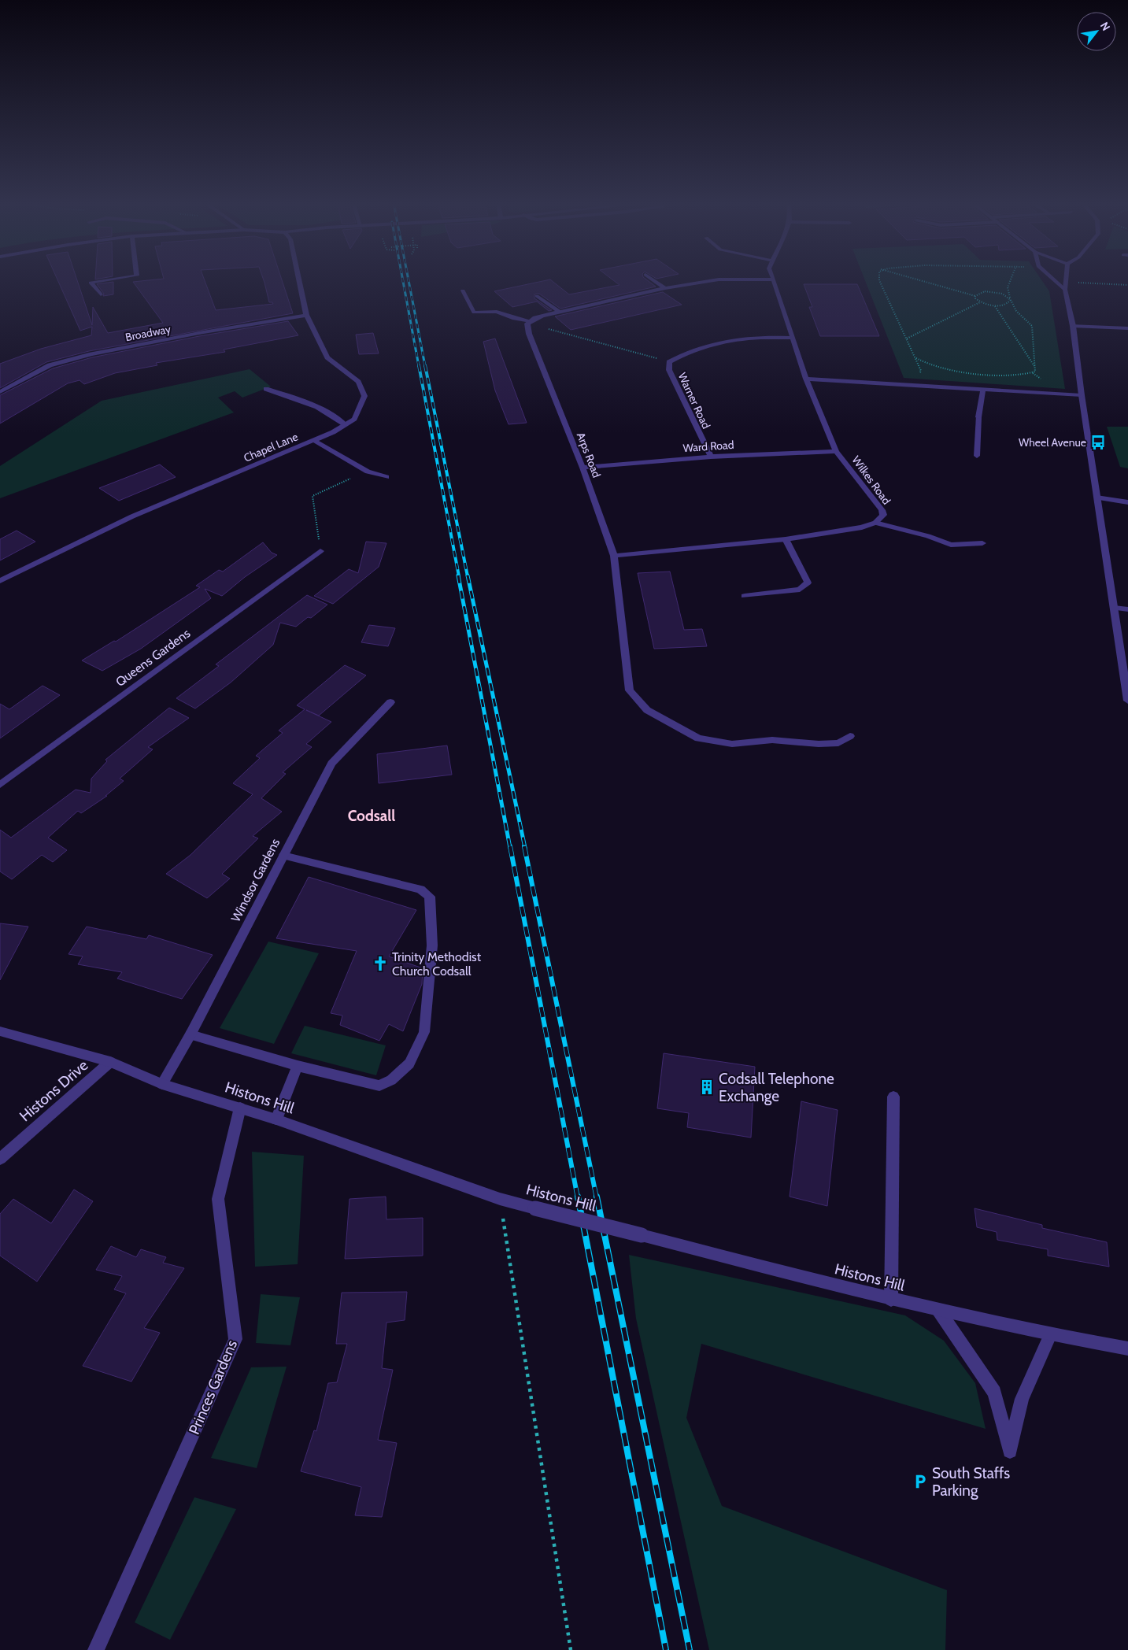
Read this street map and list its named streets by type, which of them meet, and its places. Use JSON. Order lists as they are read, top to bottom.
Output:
{
  "streets": {
    "street": [
      "Broadway",
      "Warner Road",
      "Ward Road",
      "Chapel Lane",
      "Arps Road",
      "Wilkes Road",
      "Queens Gardens",
      "Windsor Gardens",
      "Histons Drive",
      "Histons Hill",
      "Princes Gardens"
    ]
  },
  "crossings": [
    ["Broadway", "Chapel Lane"],
    ["Warner Road", "Ward Road"],
    ["Warner Road", "Wilkes Road"],
    ["Ward Road", "Arps Road"],
    ["Ward Road", "Wilkes Road"],
    ["Arps Road", "Wilkes Road"],
    ["Windsor Gardens", "Histons Hill"],
    ["Histons Drive", "Histons Hill"],
    ["Histons Hill", "Princes Gardens"]
  ],
  "districts": ["Codsall"],
  "places": {
    "bus stop": ["Wheel Avenue"],
    "church": ["Trinity Methodist Church Codsall"],
    "building": ["Codsall Telephone Exchange"],
    "parking": ["South Staffs Parking"]
  },
  "north": "top right"
}
